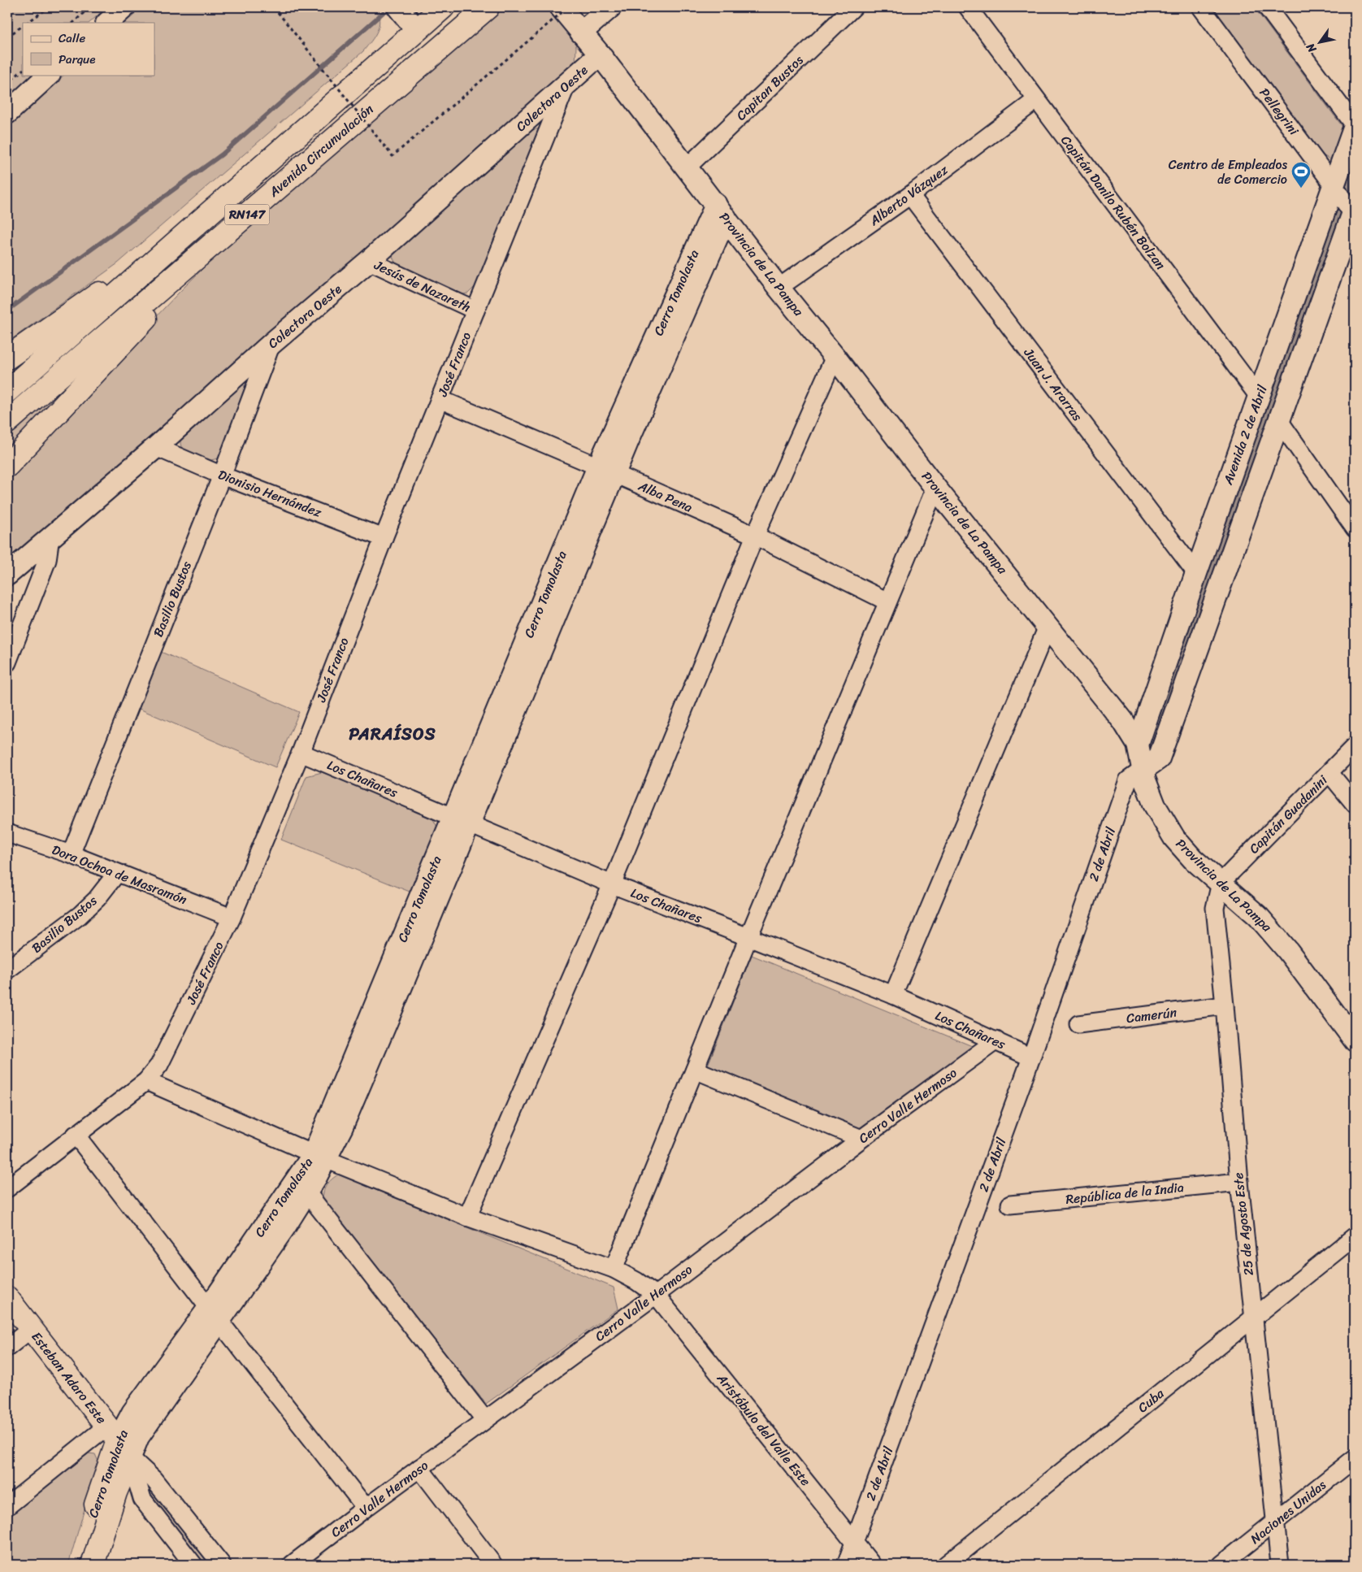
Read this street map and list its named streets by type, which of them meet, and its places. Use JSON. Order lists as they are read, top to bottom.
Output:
{
  "streets": {
    "main road": [
      "Avenida Circunvalación",
      "RN147",
      "Cerro Tomolasta",
      "Esteban Adaro Este"
    ],
    "street": [
      "Capitan Bustos",
      "Colectora Oeste",
      "Pellegrini",
      "Alberto Vázquez",
      "Capitán Danilo Rubén Bolzan",
      "Provincia de La Pampa",
      "Jesús de Nazareth",
      "José Franco",
      "Juan J. Ararras",
      "Avenida 2 de Abril",
      "Dionisio Hernández",
      "Alba Pena",
      "Basilio Bustos",
      "Los Chañares",
      "Capitán Guadanini",
      "2 de Abril",
      "Dora Ochoa de Masramón",
      "Camerún",
      "Cerro Valle Hermoso",
      "República de la India",
      "25 de Agosto Este",
      "Cuba",
      "Aristóbulo del Valle Este",
      "Naciones Unidas"
    ]
  },
  "crossings": [
    ["Capitan Bustos", "Provincia de La Pampa"],
    ["Colectora Oeste", "Provincia de La Pampa"],
    ["Colectora Oeste", "Jesús de Nazareth"],
    ["Colectora Oeste", "José Franco"],
    ["Colectora Oeste", "Dionisio Hernández"],
    ["Colectora Oeste", "Basilio Bustos"],
    ["Pellegrini", "Avenida 2 de Abril"],
    ["Alberto Vázquez", "Capitán Danilo Rubén Bolzan"],
    ["Alberto Vázquez", "Provincia de La Pampa"],
    ["Alberto Vázquez", "Juan J. Ararras"],
    ["Capitán Danilo Rubén Bolzan", "Avenida 2 de Abril"],
    ["Provincia de La Pampa", "Cerro Tomolasta"],
    ["Provincia de La Pampa", "Avenida 2 de Abril"],
    ["Provincia de La Pampa", "Capitán Guadanini"],
    ["Provincia de La Pampa", "2 de Abril"],
    ["Provincia de La Pampa", "25 de Agosto Este"],
    ["Jesús de Nazareth", "José Franco"],
    ["Cerro Tomolasta", "Alba Pena"],
    ["Cerro Tomolasta", "Los Chañares"],
    ["Cerro Tomolasta", "Esteban Adaro Este"],
    ["Cerro Tomolasta", "Aristóbulo del Valle Este"],
    ["José Franco", "Dionisio Hernández"],
    ["José Franco", "Alba Pena"],
    ["José Franco", "Los Chañares"],
    ["José Franco", "Dora Ochoa de Masramón"],
    ["José Franco", "Aristóbulo del Valle Este"],
    ["Juan J. Ararras", "Avenida 2 de Abril"],
    ["Dionisio Hernández", "Basilio Bustos"],
    ["Basilio Bustos", "Dora Ochoa de Masramón"],
    ["Los Chañares", "2 de Abril"],
    ["Los Chañares", "Cerro Valle Hermoso"],
    ["Capitán Guadanini", "25 de Agosto Este"],
    ["2 de Abril", "Aristóbulo del Valle Este"],
    ["Camerún", "25 de Agosto Este"],
    ["Cerro Valle Hermoso", "Aristóbulo del Valle Este"],
    ["República de la India", "25 de Agosto Este"],
    ["25 de Agosto Este", "Cuba"],
    ["25 de Agosto Este", "Naciones Unidas"]
  ],
  "districts": ["PARAÍSOS"],
  "places": {
    "sports": ["Centro de Empleados de Comercio"]
  },
  "legend": ["Calle", "Parque"],
  "north": "bottom left"
}
